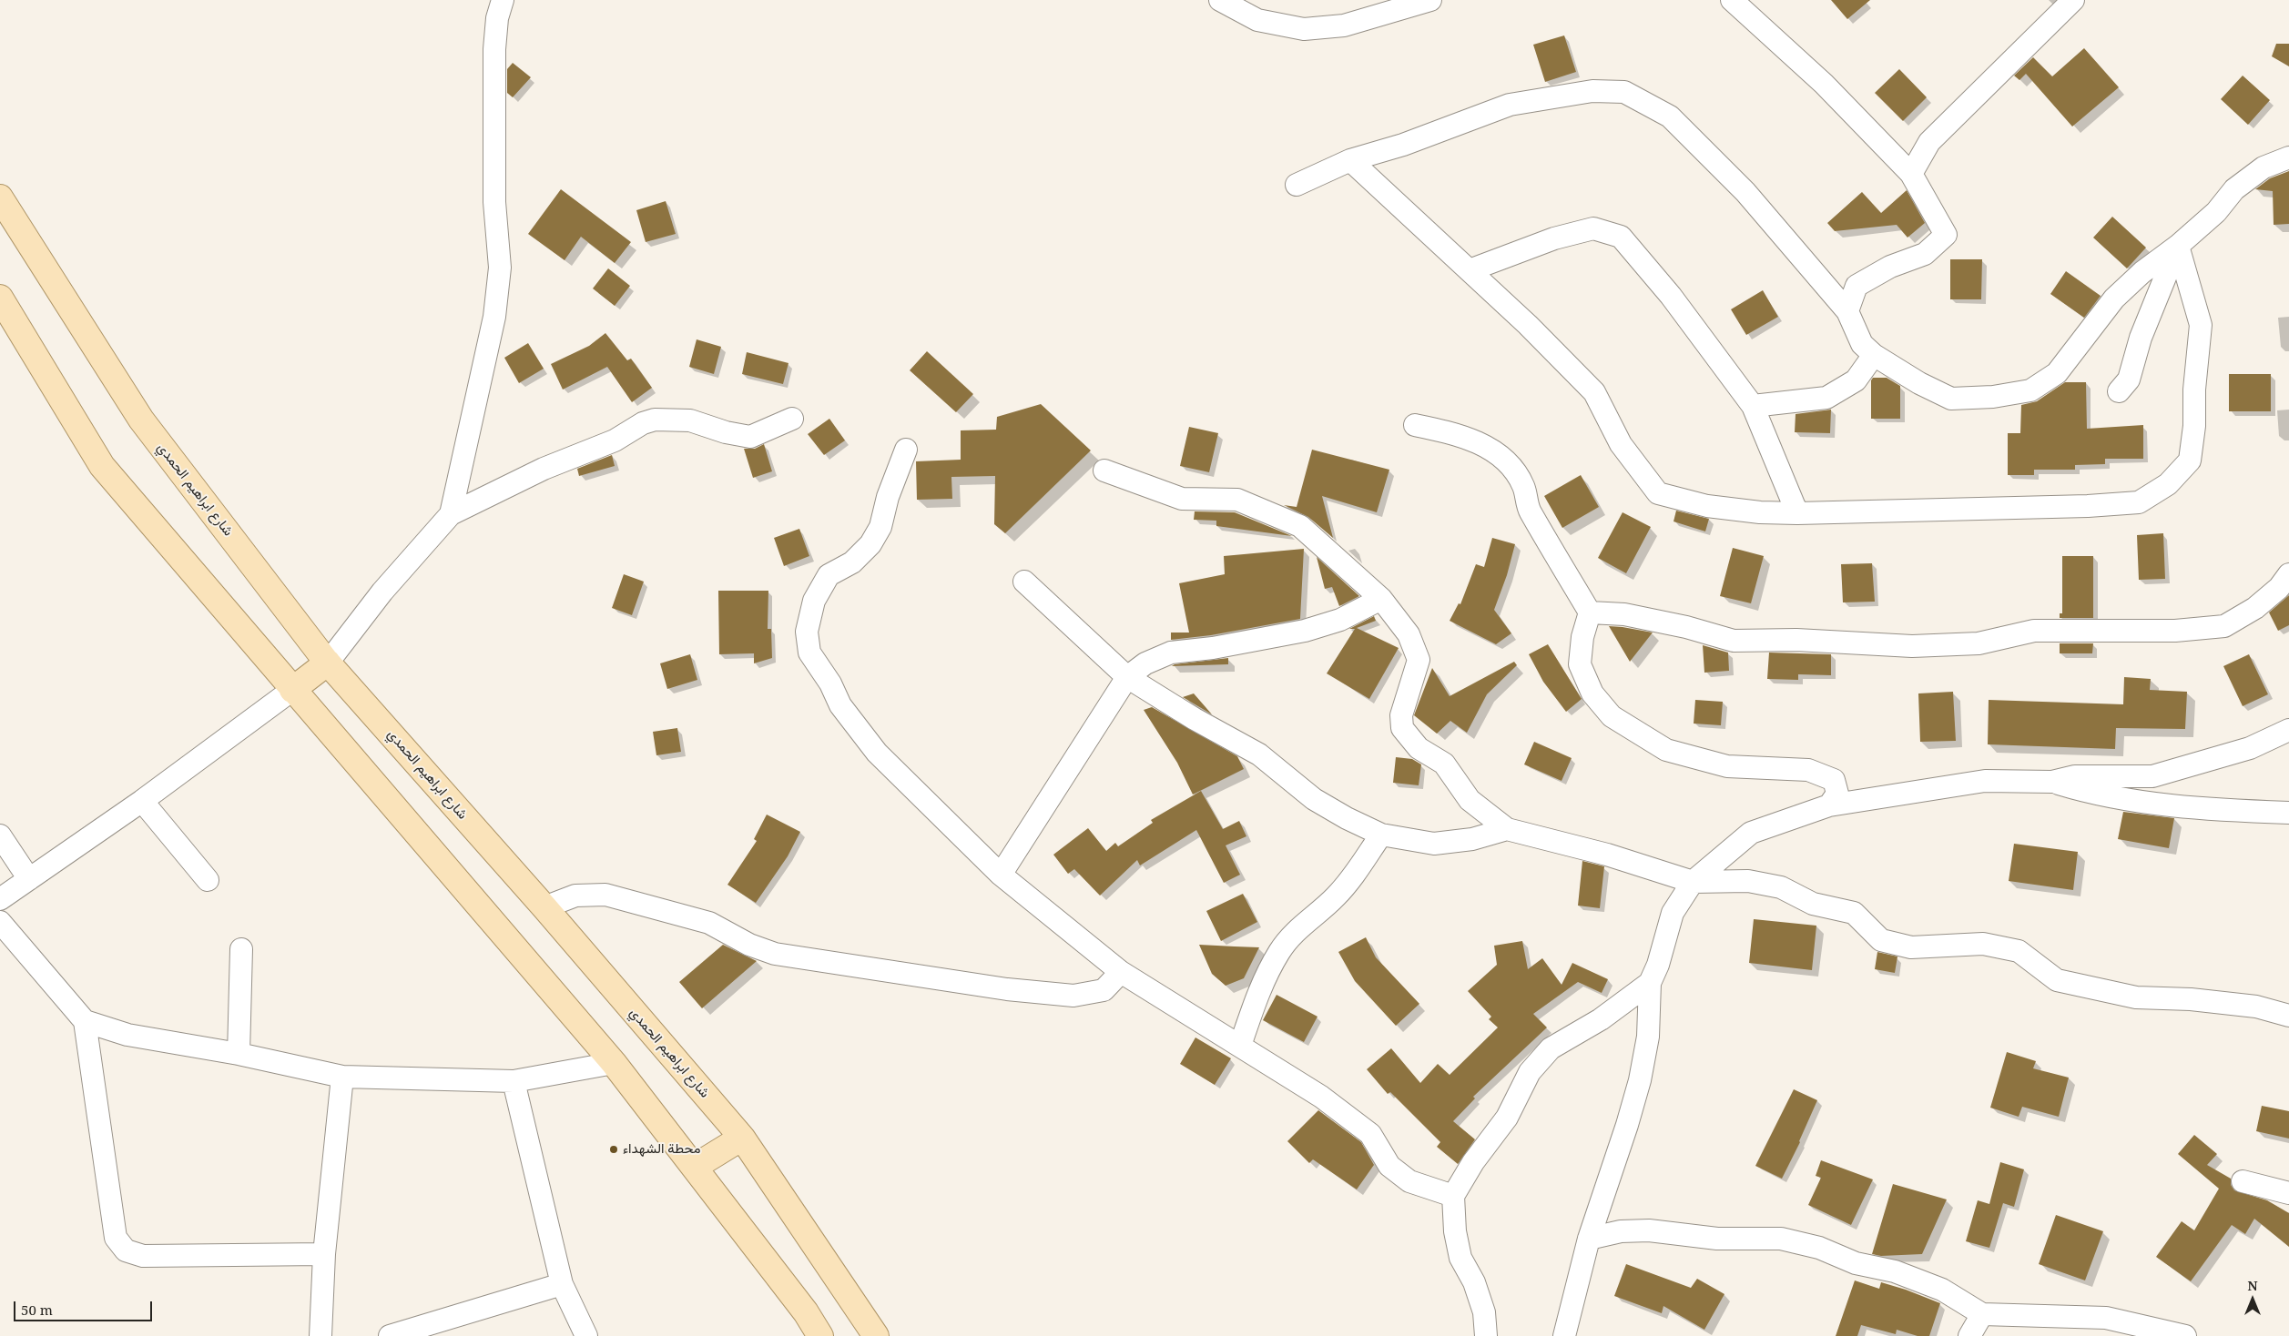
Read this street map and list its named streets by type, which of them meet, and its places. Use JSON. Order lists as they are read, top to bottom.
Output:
{
  "streets": {
    "main road": ["شارع ابراهيم الحمدي"]
  },
  "places": ["محطة الشهداء"],
  "scale_bar": "50 m",
  "north": "top"
}
